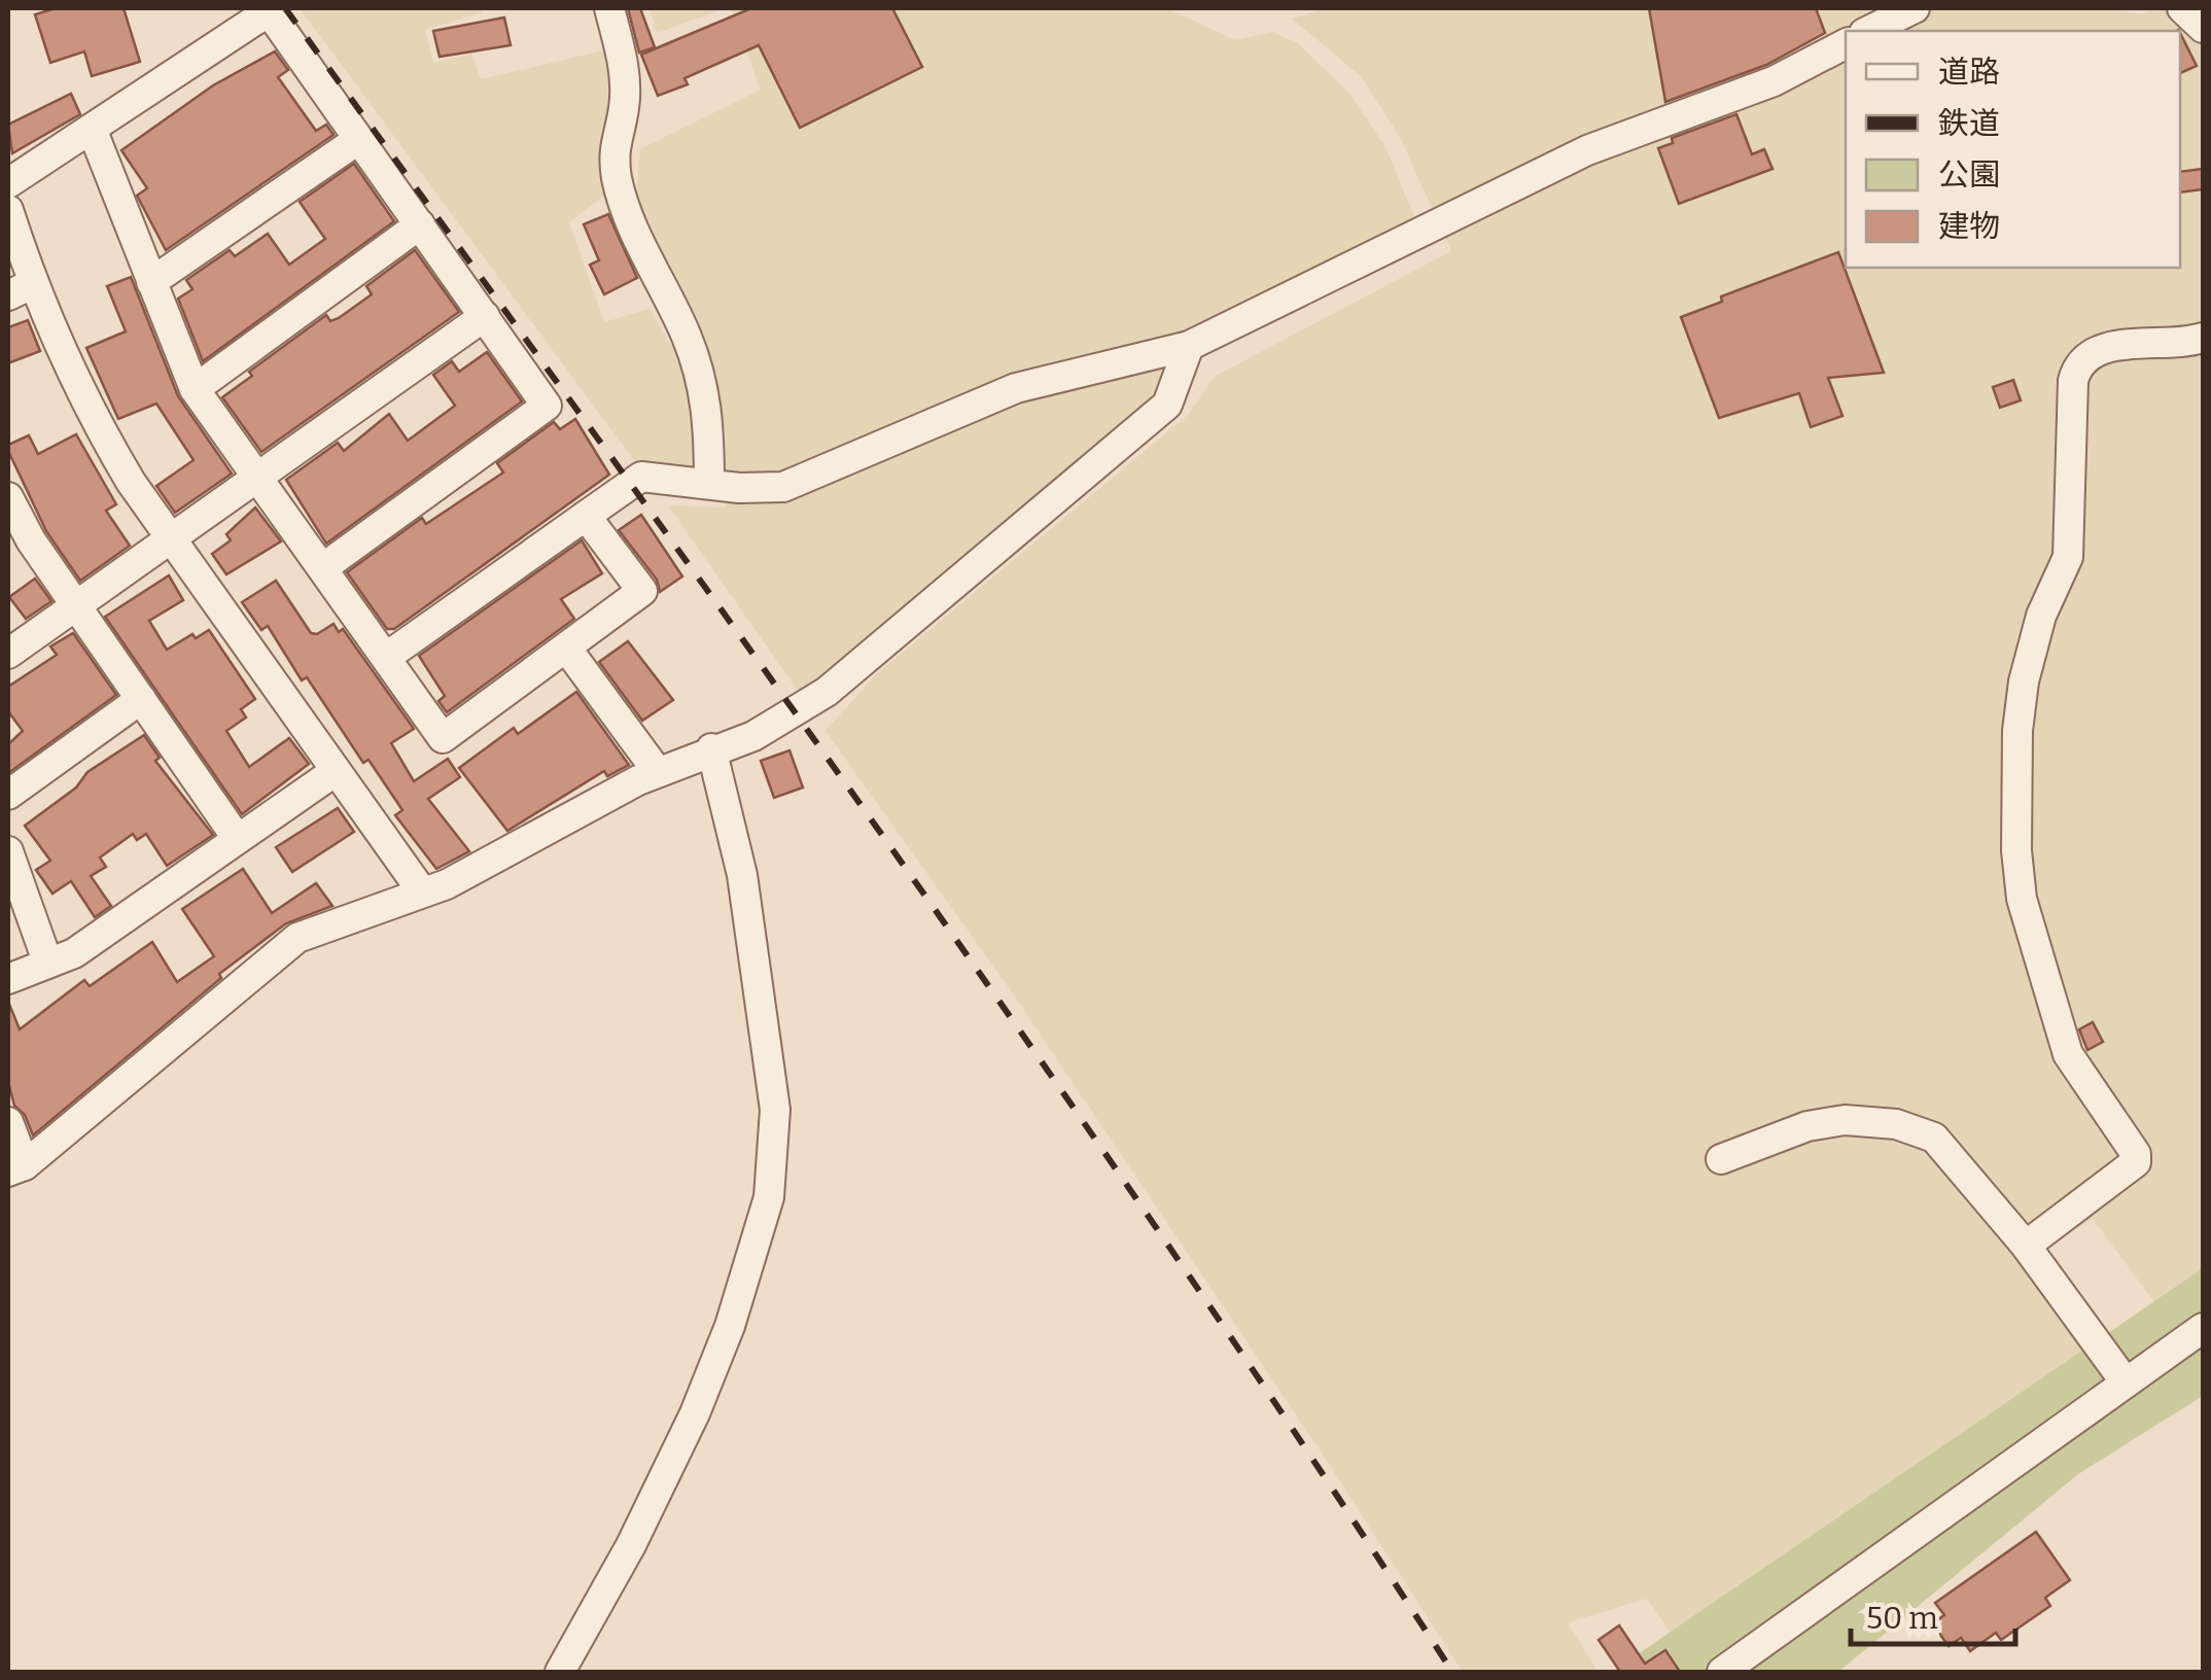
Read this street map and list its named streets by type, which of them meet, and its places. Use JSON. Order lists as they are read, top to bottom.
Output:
{
  "legend": [
    "道路",
    "鉄道",
    "公園",
    "建物"
  ],
  "scale_bar": "50 m"
}
